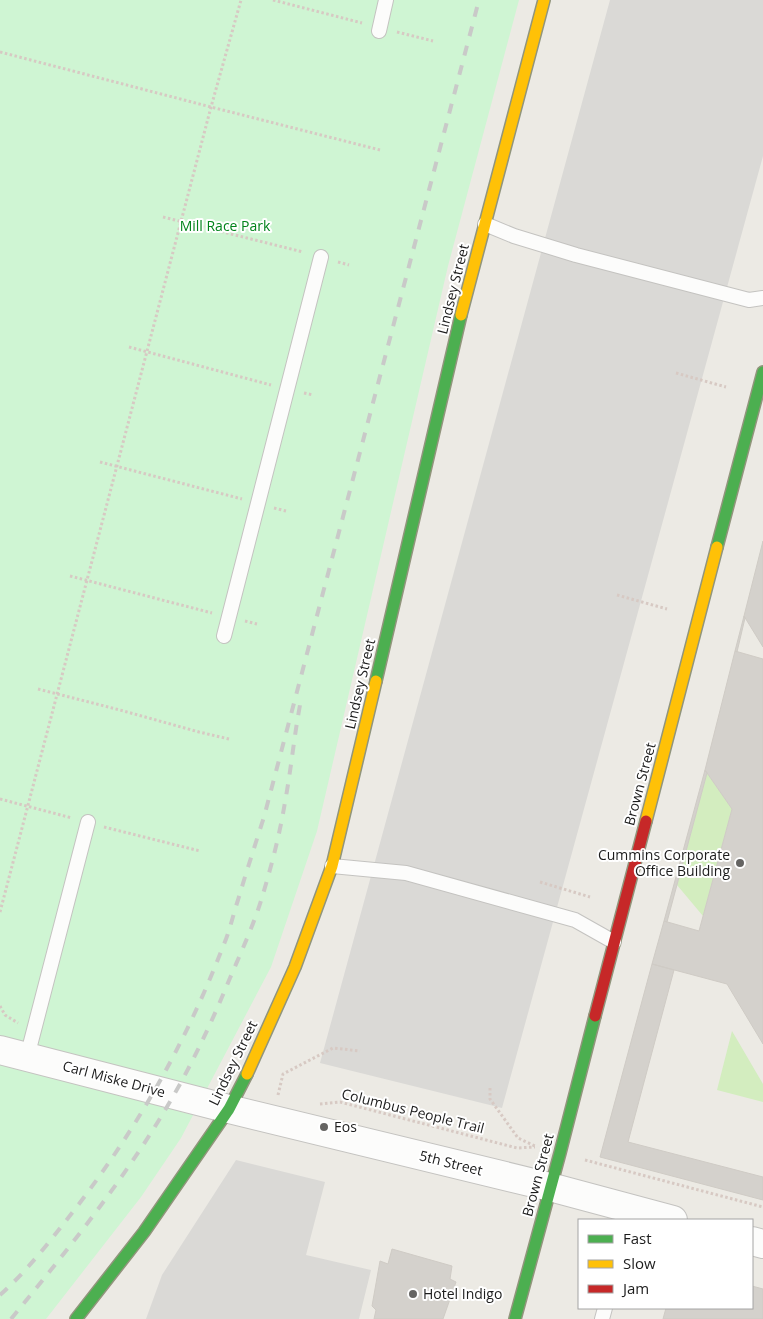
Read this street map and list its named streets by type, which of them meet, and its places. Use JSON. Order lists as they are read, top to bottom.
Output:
{
  "streets": {
    "main road": ["Lindsey Street", "Brown Street"],
    "street": ["Carl Miske Drive", "5th Street"],
    "path": ["Columbus People Trail"]
  },
  "crossings": [
    ["Lindsey Street", "Carl Miske Drive"],
    ["Lindsey Street", "5th Street"],
    ["Brown Street", "Columbus People Trail"],
    ["Brown Street", "5th Street"],
    ["Carl Miske Drive", "5th Street"]
  ],
  "parks": ["Mill Race Park"],
  "places": ["Cummins Corporate Office Building", "Eos", "Hotel Indigo"],
  "legend": ["Fast", "Slow", "Jam"]
}
